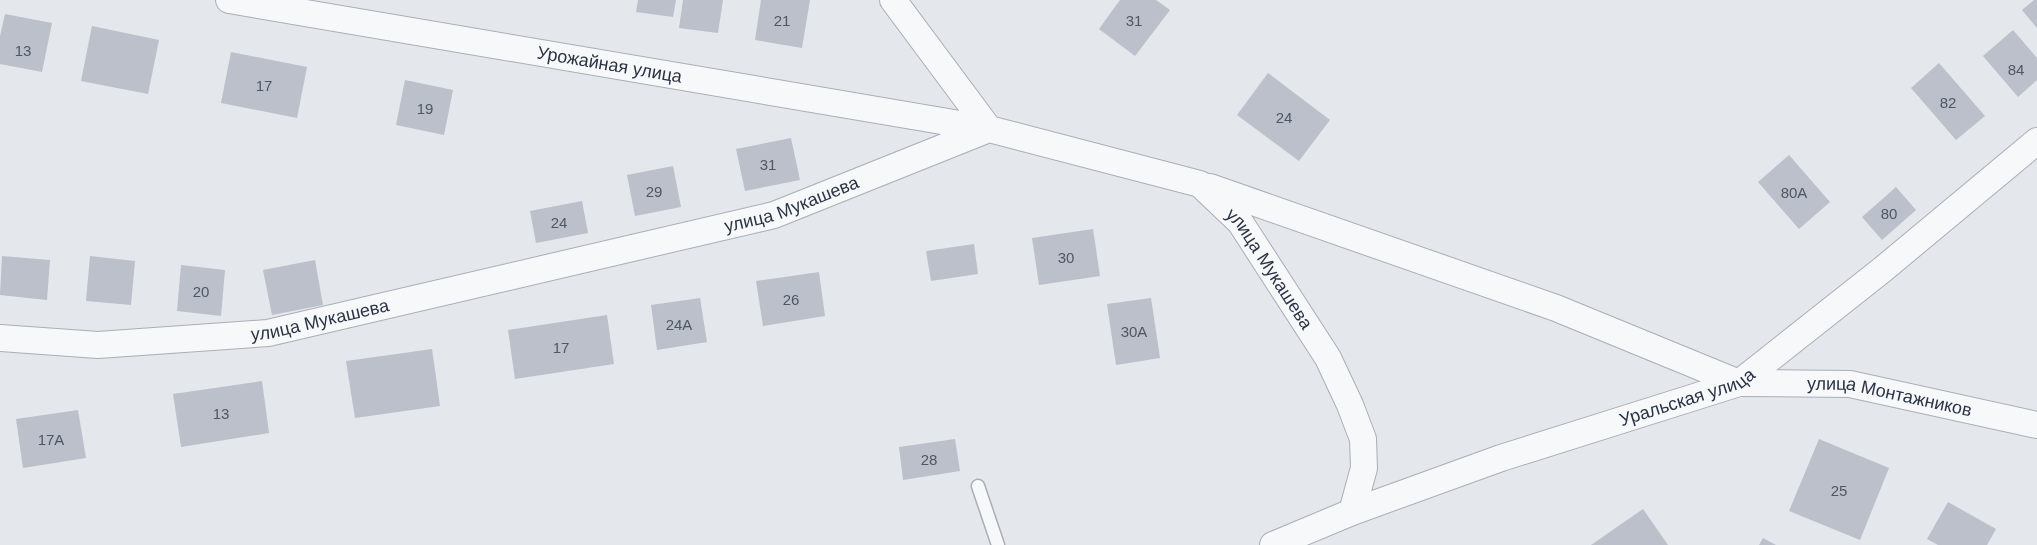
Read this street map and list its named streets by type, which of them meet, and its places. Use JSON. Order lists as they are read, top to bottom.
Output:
{
  "streets": {
    "street": [
      "Урожайная улица",
      "улица Мукашева",
      "Уральская улица",
      "улица Монтажников"
    ]
  },
  "crossings": [
    ["Урожайная улица", "улица Мукашева"],
    ["улица Мукашева", "Уральская улица"],
    ["Уральская улица", "улица Монтажников"]
  ],
  "house_numbers": [
    "21",
    "31",
    "13",
    "84",
    "17",
    "82",
    "19",
    "24",
    "31",
    "29",
    "80А",
    "80",
    "24",
    "30",
    "20",
    "26",
    "24А",
    "30А",
    "17",
    "13",
    "17А",
    "28",
    "25"
  ]
}
